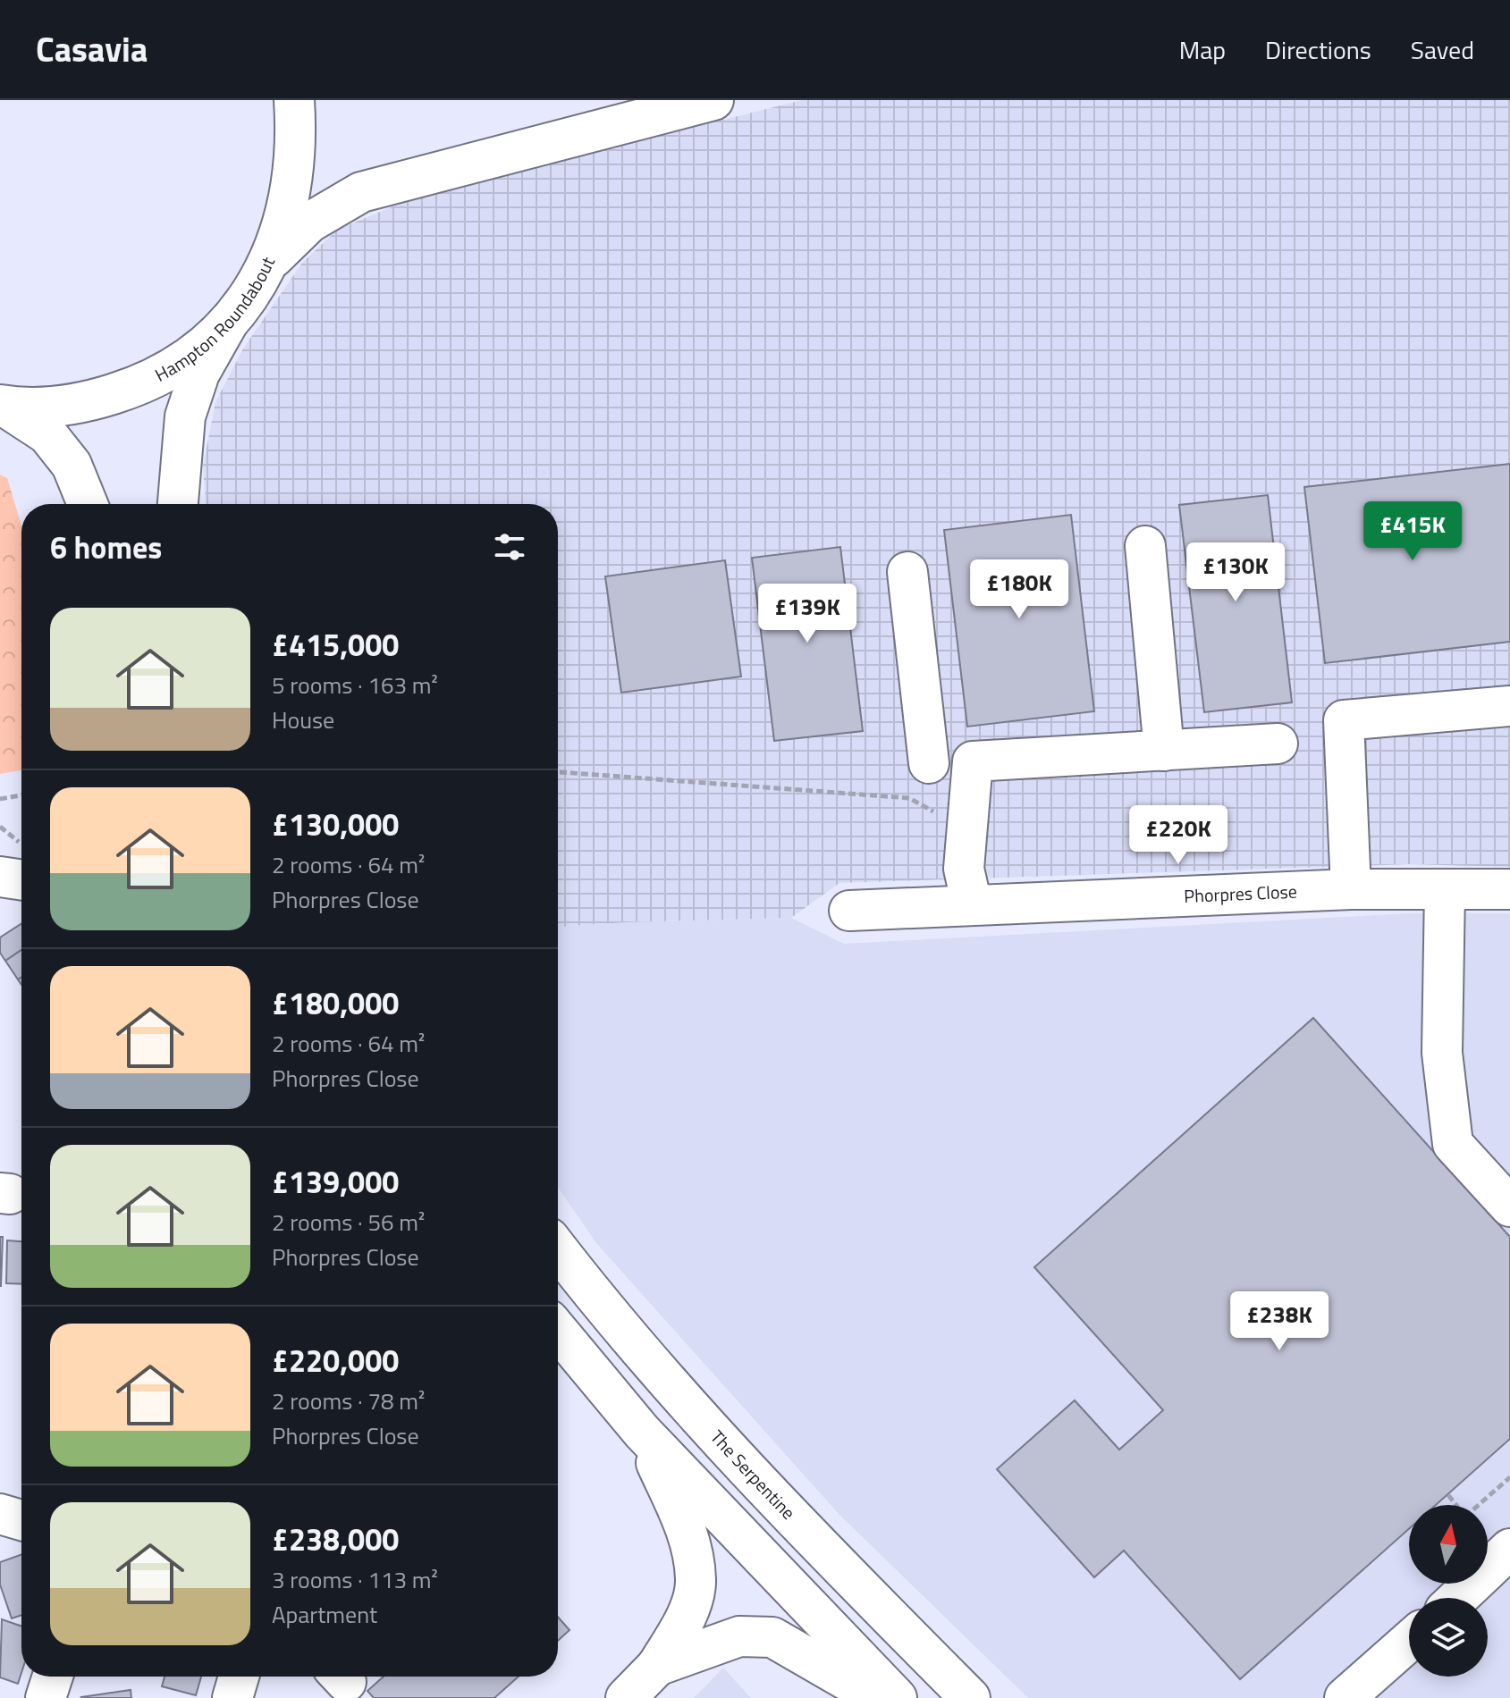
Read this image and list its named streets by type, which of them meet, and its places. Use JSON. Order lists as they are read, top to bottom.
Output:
{
  "streets": {
    "main road": ["Hampton Roundabout", "Phorpres Close", "The Serpentine"]
  },
  "north": "top",
  "page": {
    "header": "Casavia",
    "nav": ["Map", "Directions", "Saved"],
    "price": [
      "£415K",
      "£130K",
      "£180K",
      "£139K",
      "£220K",
      "£238K"
    ],
    "heading": "6 homes",
    "list": [
      {
        "name": "£415,000",
        "note": "5 rooms · 163 m² · House"
      },
      {
        "name": "£130,000",
        "note": "2 rooms · 64 m² · Phorpres Close"
      },
      {
        "name": "£180,000",
        "note": "2 rooms · 64 m² · Phorpres Close"
      },
      {
        "name": "£139,000",
        "note": "2 rooms · 56 m² · Phorpres Close"
      },
      {
        "name": "£220,000",
        "note": "2 rooms · 78 m² · Phorpres Close"
      },
      {
        "name": "£238,000",
        "note": "3 rooms · 113 m² · Apartment"
      }
    ]
  }
}
